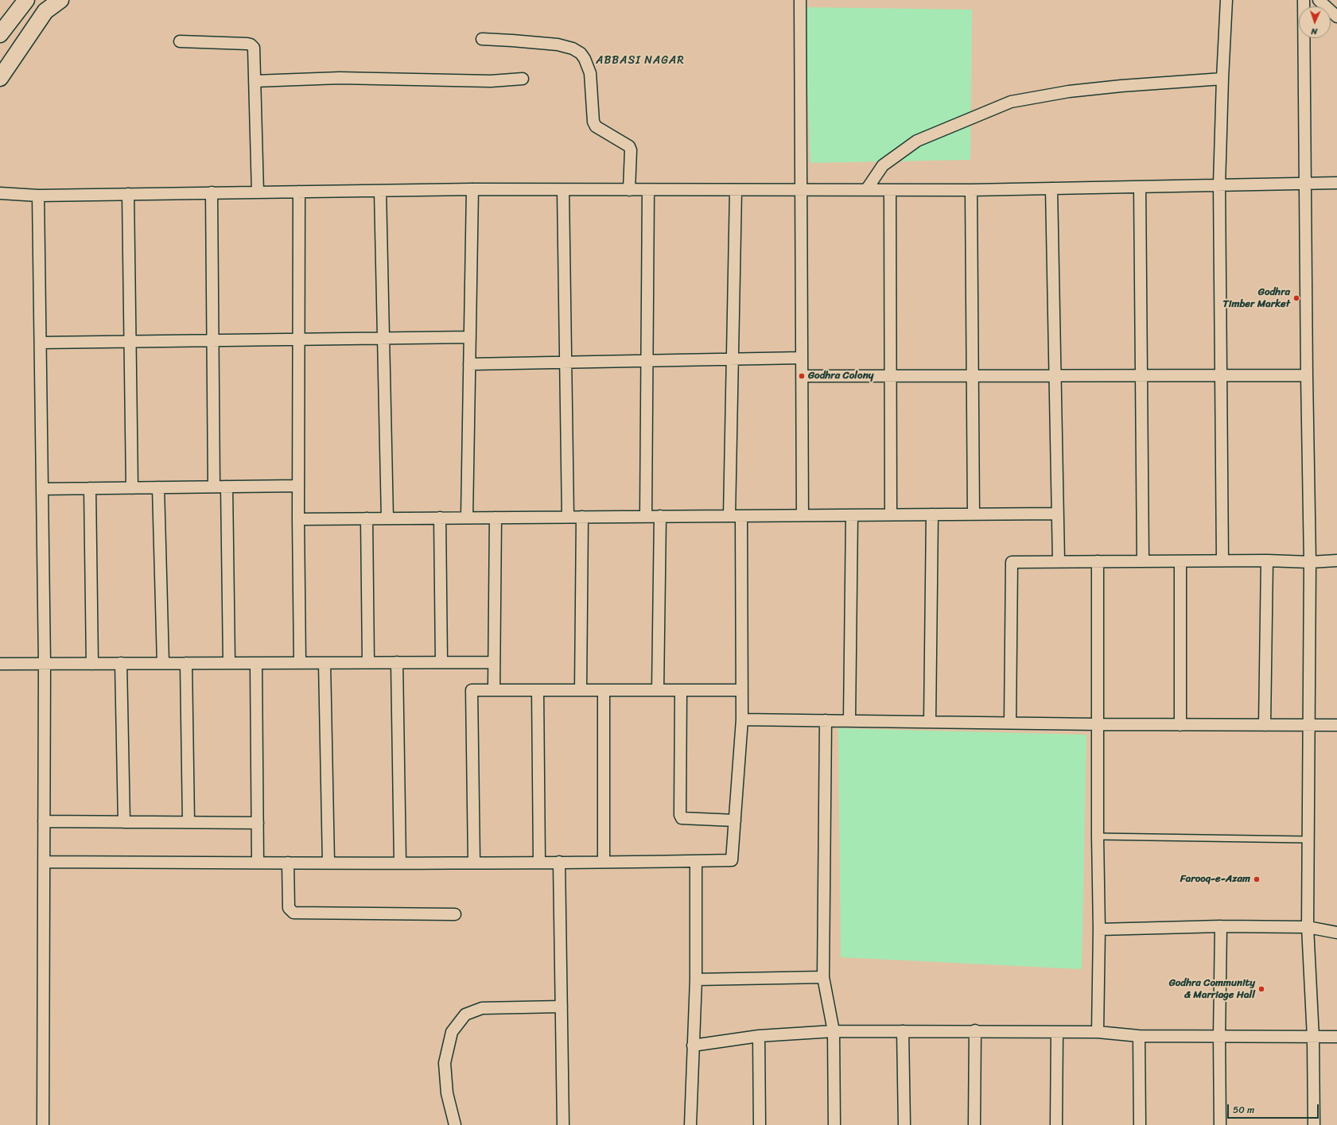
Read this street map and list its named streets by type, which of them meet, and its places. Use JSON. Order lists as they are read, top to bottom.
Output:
{
  "districts": ["ABBASI NAGAR"],
  "places": [
    "Godhra Timber Market",
    "Godhra Colony",
    "Farooq-e-Azam",
    "Godhra Community & Marriage Hall"
  ],
  "scale_bar": "50 m",
  "north": "bottom"
}
